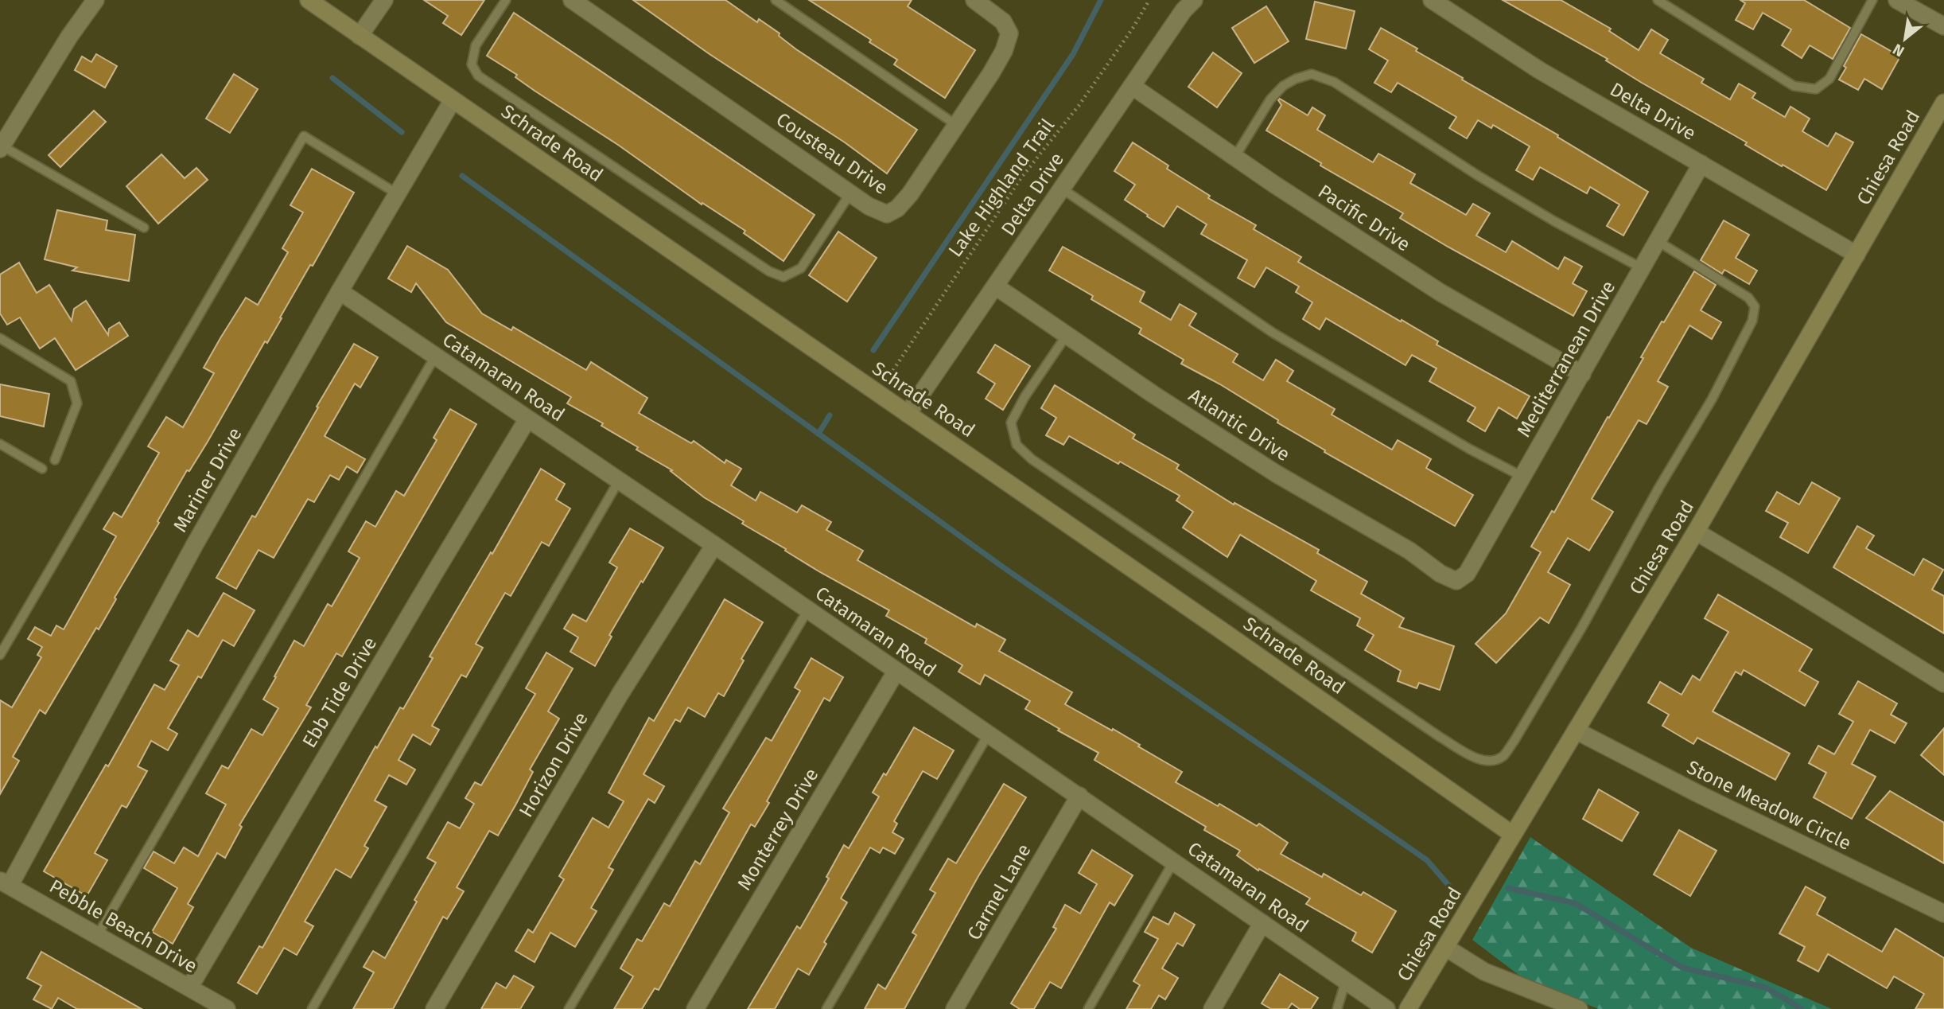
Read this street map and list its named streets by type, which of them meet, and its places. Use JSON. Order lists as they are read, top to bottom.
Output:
{
  "streets": {
    "street": [
      "Delta Drive",
      "Schrade Road",
      "Cousteau Drive",
      "Chiesa Road",
      "Pacific Drive",
      "Mediterranean Drive",
      "Catamaran Road",
      "Atlantic Drive",
      "Mariner Drive",
      "Ebb Tide Drive",
      "Horizon Drive",
      "Stone Meadow Circle",
      "Monterrey Drive",
      "Carmel Lane",
      "Pebble Beach Drive"
    ],
    "path": ["Lake Highland Trail"]
  },
  "crossings": [
    ["Delta Drive", "Schrade Road"],
    ["Delta Drive", "Chiesa Road"],
    ["Delta Drive", "Pacific Drive"],
    ["Delta Drive", "Mediterranean Drive"],
    ["Delta Drive", "Atlantic Drive"],
    ["Schrade Road", "Chiesa Road"],
    ["Schrade Road", "Lake Highland Trail"],
    ["Schrade Road", "Mariner Drive"],
    ["Chiesa Road", "Stone Meadow Circle"],
    ["Pacific Drive", "Mediterranean Drive"],
    ["Mediterranean Drive", "Atlantic Drive"],
    ["Catamaran Road", "Mariner Drive"],
    ["Catamaran Road", "Ebb Tide Drive"],
    ["Catamaran Road", "Horizon Drive"],
    ["Catamaran Road", "Monterrey Drive"],
    ["Catamaran Road", "Carmel Lane"],
    ["Mariner Drive", "Pebble Beach Drive"],
    ["Ebb Tide Drive", "Pebble Beach Drive"]
  ],
  "north": "bottom left"
}
